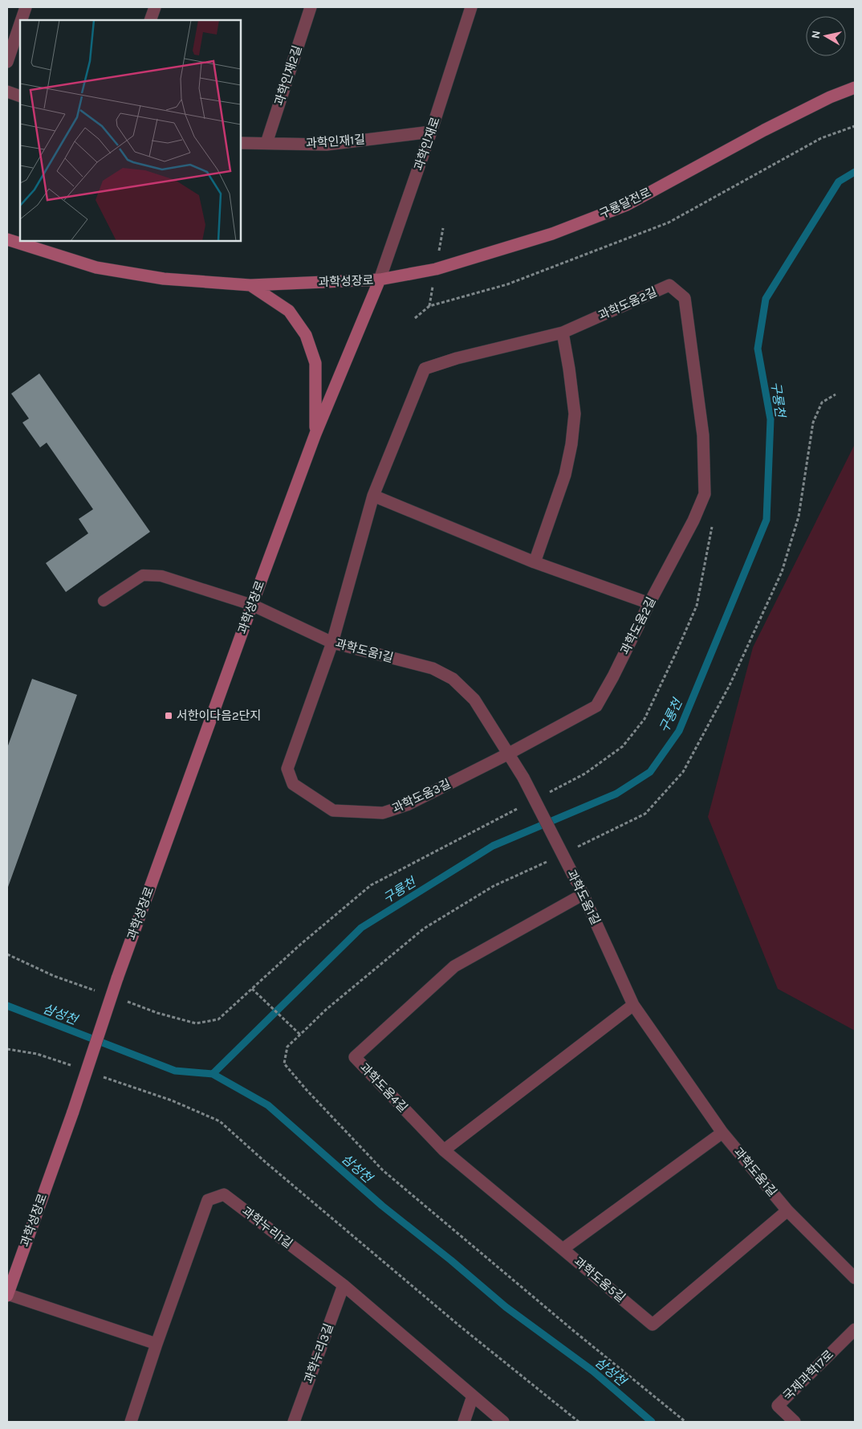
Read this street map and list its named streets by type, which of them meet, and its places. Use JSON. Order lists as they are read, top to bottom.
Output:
{
  "streets": {
    "street": [
      "과학인재2길",
      "과학인재1길",
      "과학인재로",
      "구룡달전로",
      "과학성장로",
      "과학도움2길",
      "과학도움1길",
      "과학도움3길",
      "과학도움4길",
      "과학누리1길",
      "과학도움5길",
      "과학누리3길",
      "국제과학17로"
    ]
  },
  "crossings": [
    ["과학인재2길", "과학인재1길"],
    ["과학인재1길", "과학인재로"],
    ["과학인재로", "구룡달전로"],
    ["과학인재로", "과학성장로"],
    ["구룡달전로", "과학성장로"],
    ["과학성장로", "과학도움1길"],
    ["과학도움2길", "과학도움1길"],
    ["과학도움2길", "과학도움3길"],
    ["과학도움1길", "과학도움3길"],
    ["과학도움1길", "과학도움4길"],
    ["과학도움1길", "과학도움5길"],
    ["과학누리1길", "과학누리3길"]
  ],
  "water": ["구룡천", "삼성천"],
  "places": {
    "transit": ["서한이다음2단지"]
  },
  "north": "left"
}
